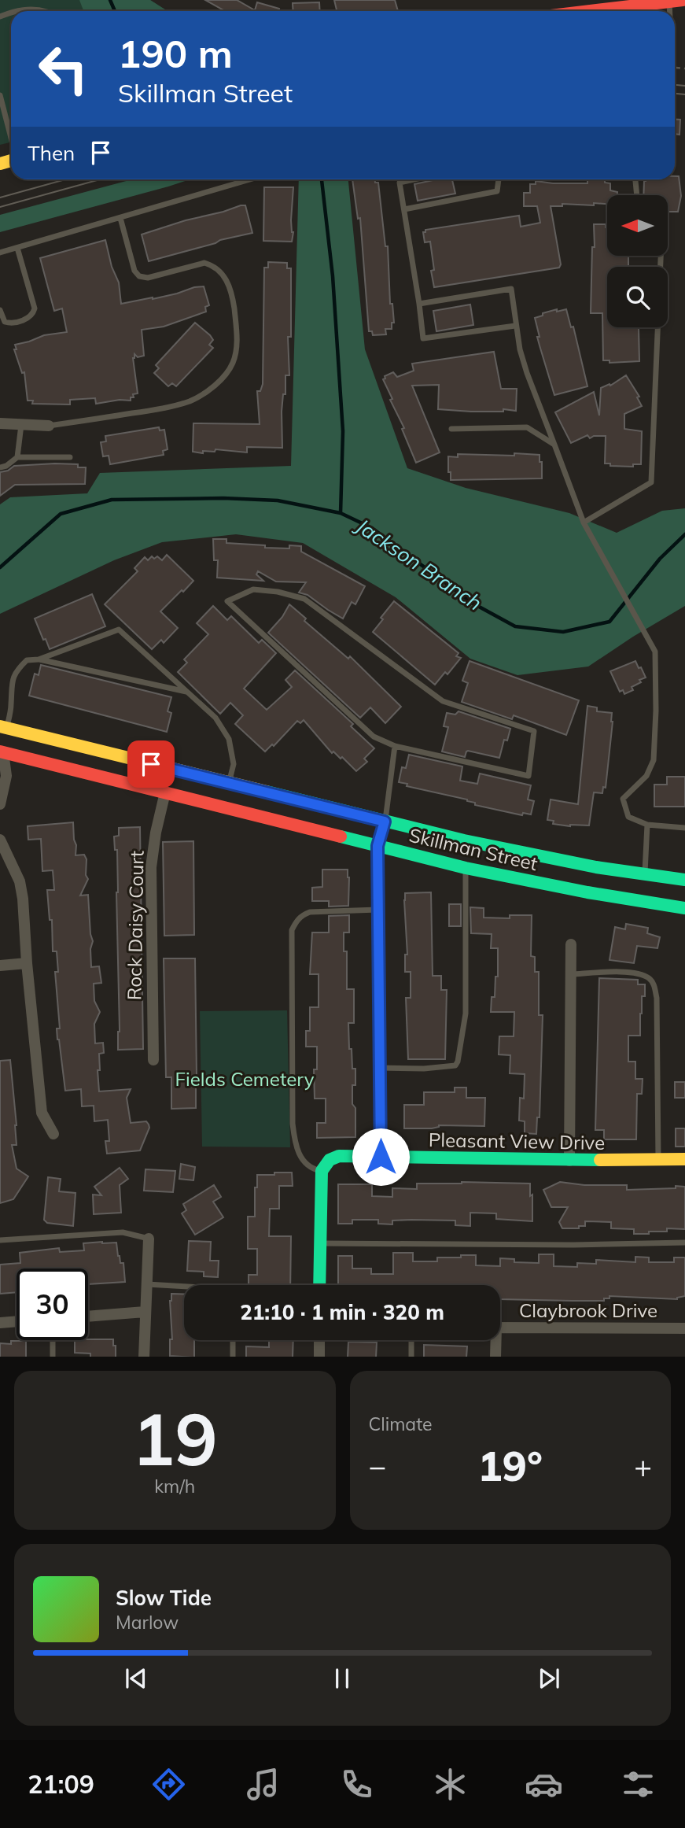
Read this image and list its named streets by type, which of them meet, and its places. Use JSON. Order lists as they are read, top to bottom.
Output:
{
  "streets": {
    "main road": ["Skillman Street", "Pleasant View Drive"],
    "street": ["Rock Daisy Court", "Claybrook Drive"]
  },
  "crossings": [
    ["Skillman Street", "Rock Daisy Court"]
  ],
  "water": ["Jackson Branch"],
  "parks": ["Fields Cemetery"],
  "north": "left",
  "page": {
    "turn": ["190 m", "Skillman Street"],
    "then": "Then",
    "limit": "30",
    "trip": "21:10 · 1 min · 320 m",
    "tile": [
      ["19", "km/h"],
      "Climate"
    ],
    "heat": ["−", "19°", "+"],
    "song": ["Slow Tide", "Marlow"],
    "tabs": "21:09"
  }
}
